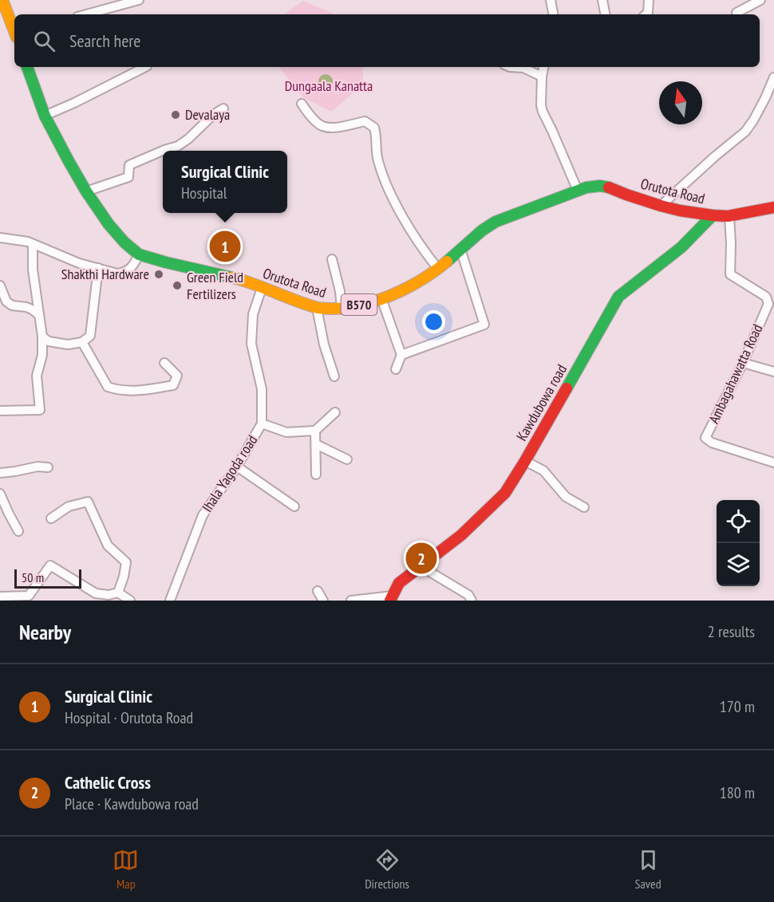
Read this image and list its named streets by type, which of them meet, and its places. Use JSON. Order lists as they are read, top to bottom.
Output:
{
  "streets": {
    "main road": ["Orutota Road", "B570", "Kawdubowa road"],
    "street": ["Ambagahawatta Road", "Ihala Yagoda road"]
  },
  "crossings": [
    ["Orutota Road", "Ambagahawatta Road"],
    ["Orutota Road", "Kawdubowa road"],
    ["Orutota Road", "Ihala Yagoda road"]
  ],
  "parks": ["Dungaala Kanatta"],
  "places": ["Devalaya", "Shakthi Hardware", "Green Field Fertilizers"],
  "scale_bar": "50 m",
  "north": "top",
  "page": {
    "search": "Search here",
    "popup": ["Surgical Clinic", "Hospital"],
    "pins": ["1", "2"],
    "scale": "50 m",
    "heading": ["Nearby", "2 results"],
    "list": [
      {
        "mark": "1",
        "name": "Surgical Clinic",
        "note": "Hospital · Orutota Road",
        "value": "170 m"
      },
      {
        "mark": "2",
        "name": "Cathelic Cross",
        "note": "Place · Kawdubowa road",
        "value": "180 m"
      }
    ],
    "nav": ["Map", "Directions", "Saved"]
  }
}
